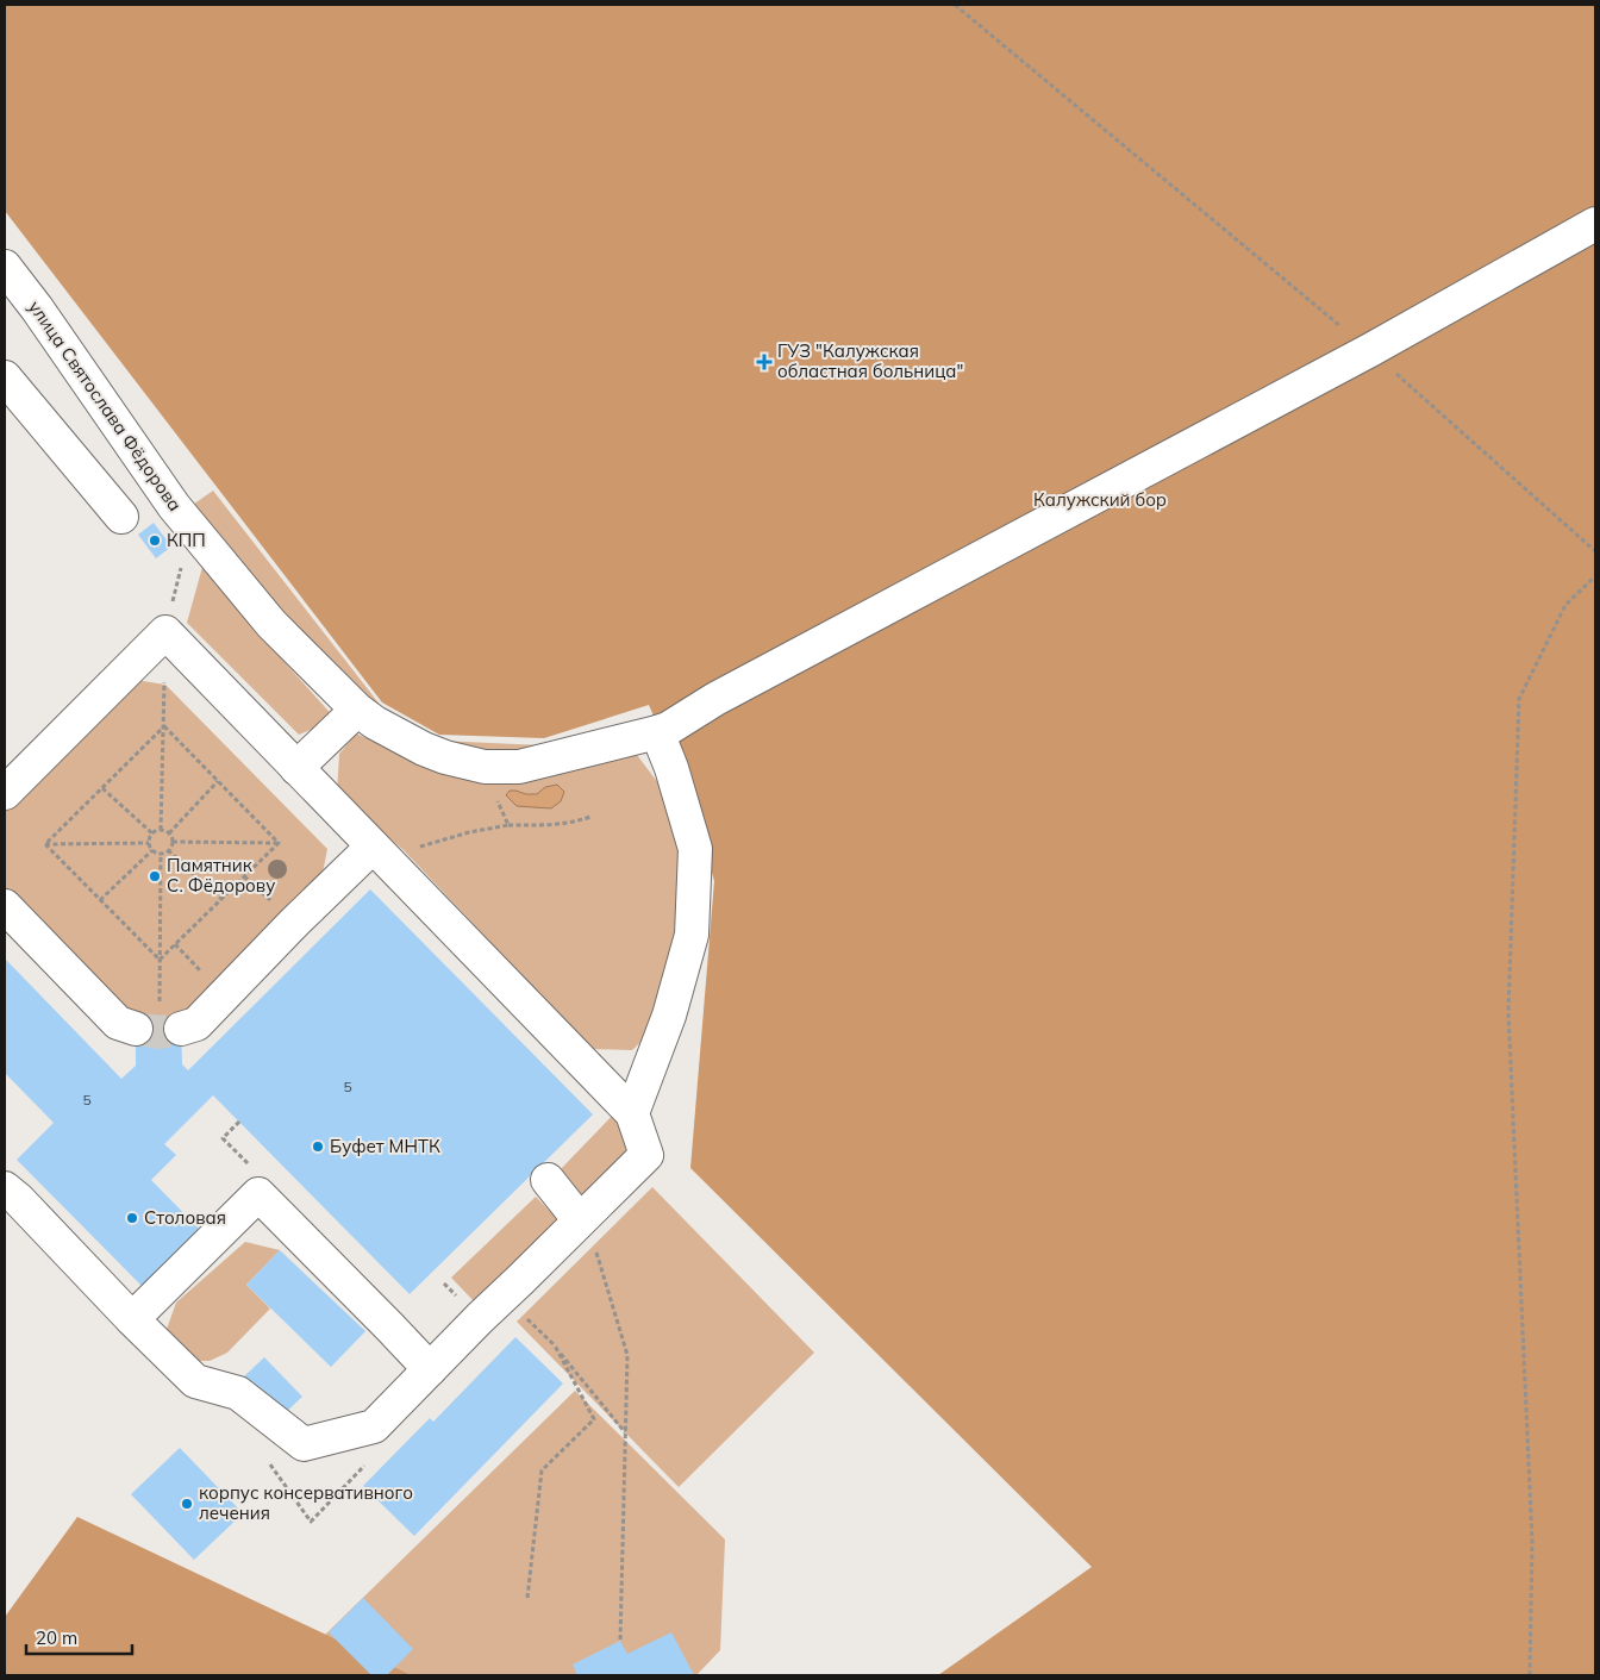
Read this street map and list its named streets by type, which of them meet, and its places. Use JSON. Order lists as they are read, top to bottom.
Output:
{
  "streets": {
    "street": ["улица Святослава Фёдорова"]
  },
  "parks": ["Калужский бор"],
  "places": {
    "health": ["ГУЗ \"Калужская областная больница\""],
    "other": [
      "КПП",
      "Памятник С. Фёдорову",
      "Буфет МНТК",
      "Столовая",
      "корпус консервативного лечения"
    ]
  },
  "house_numbers": ["5", "5"],
  "scale_bar": "20 m"
}
